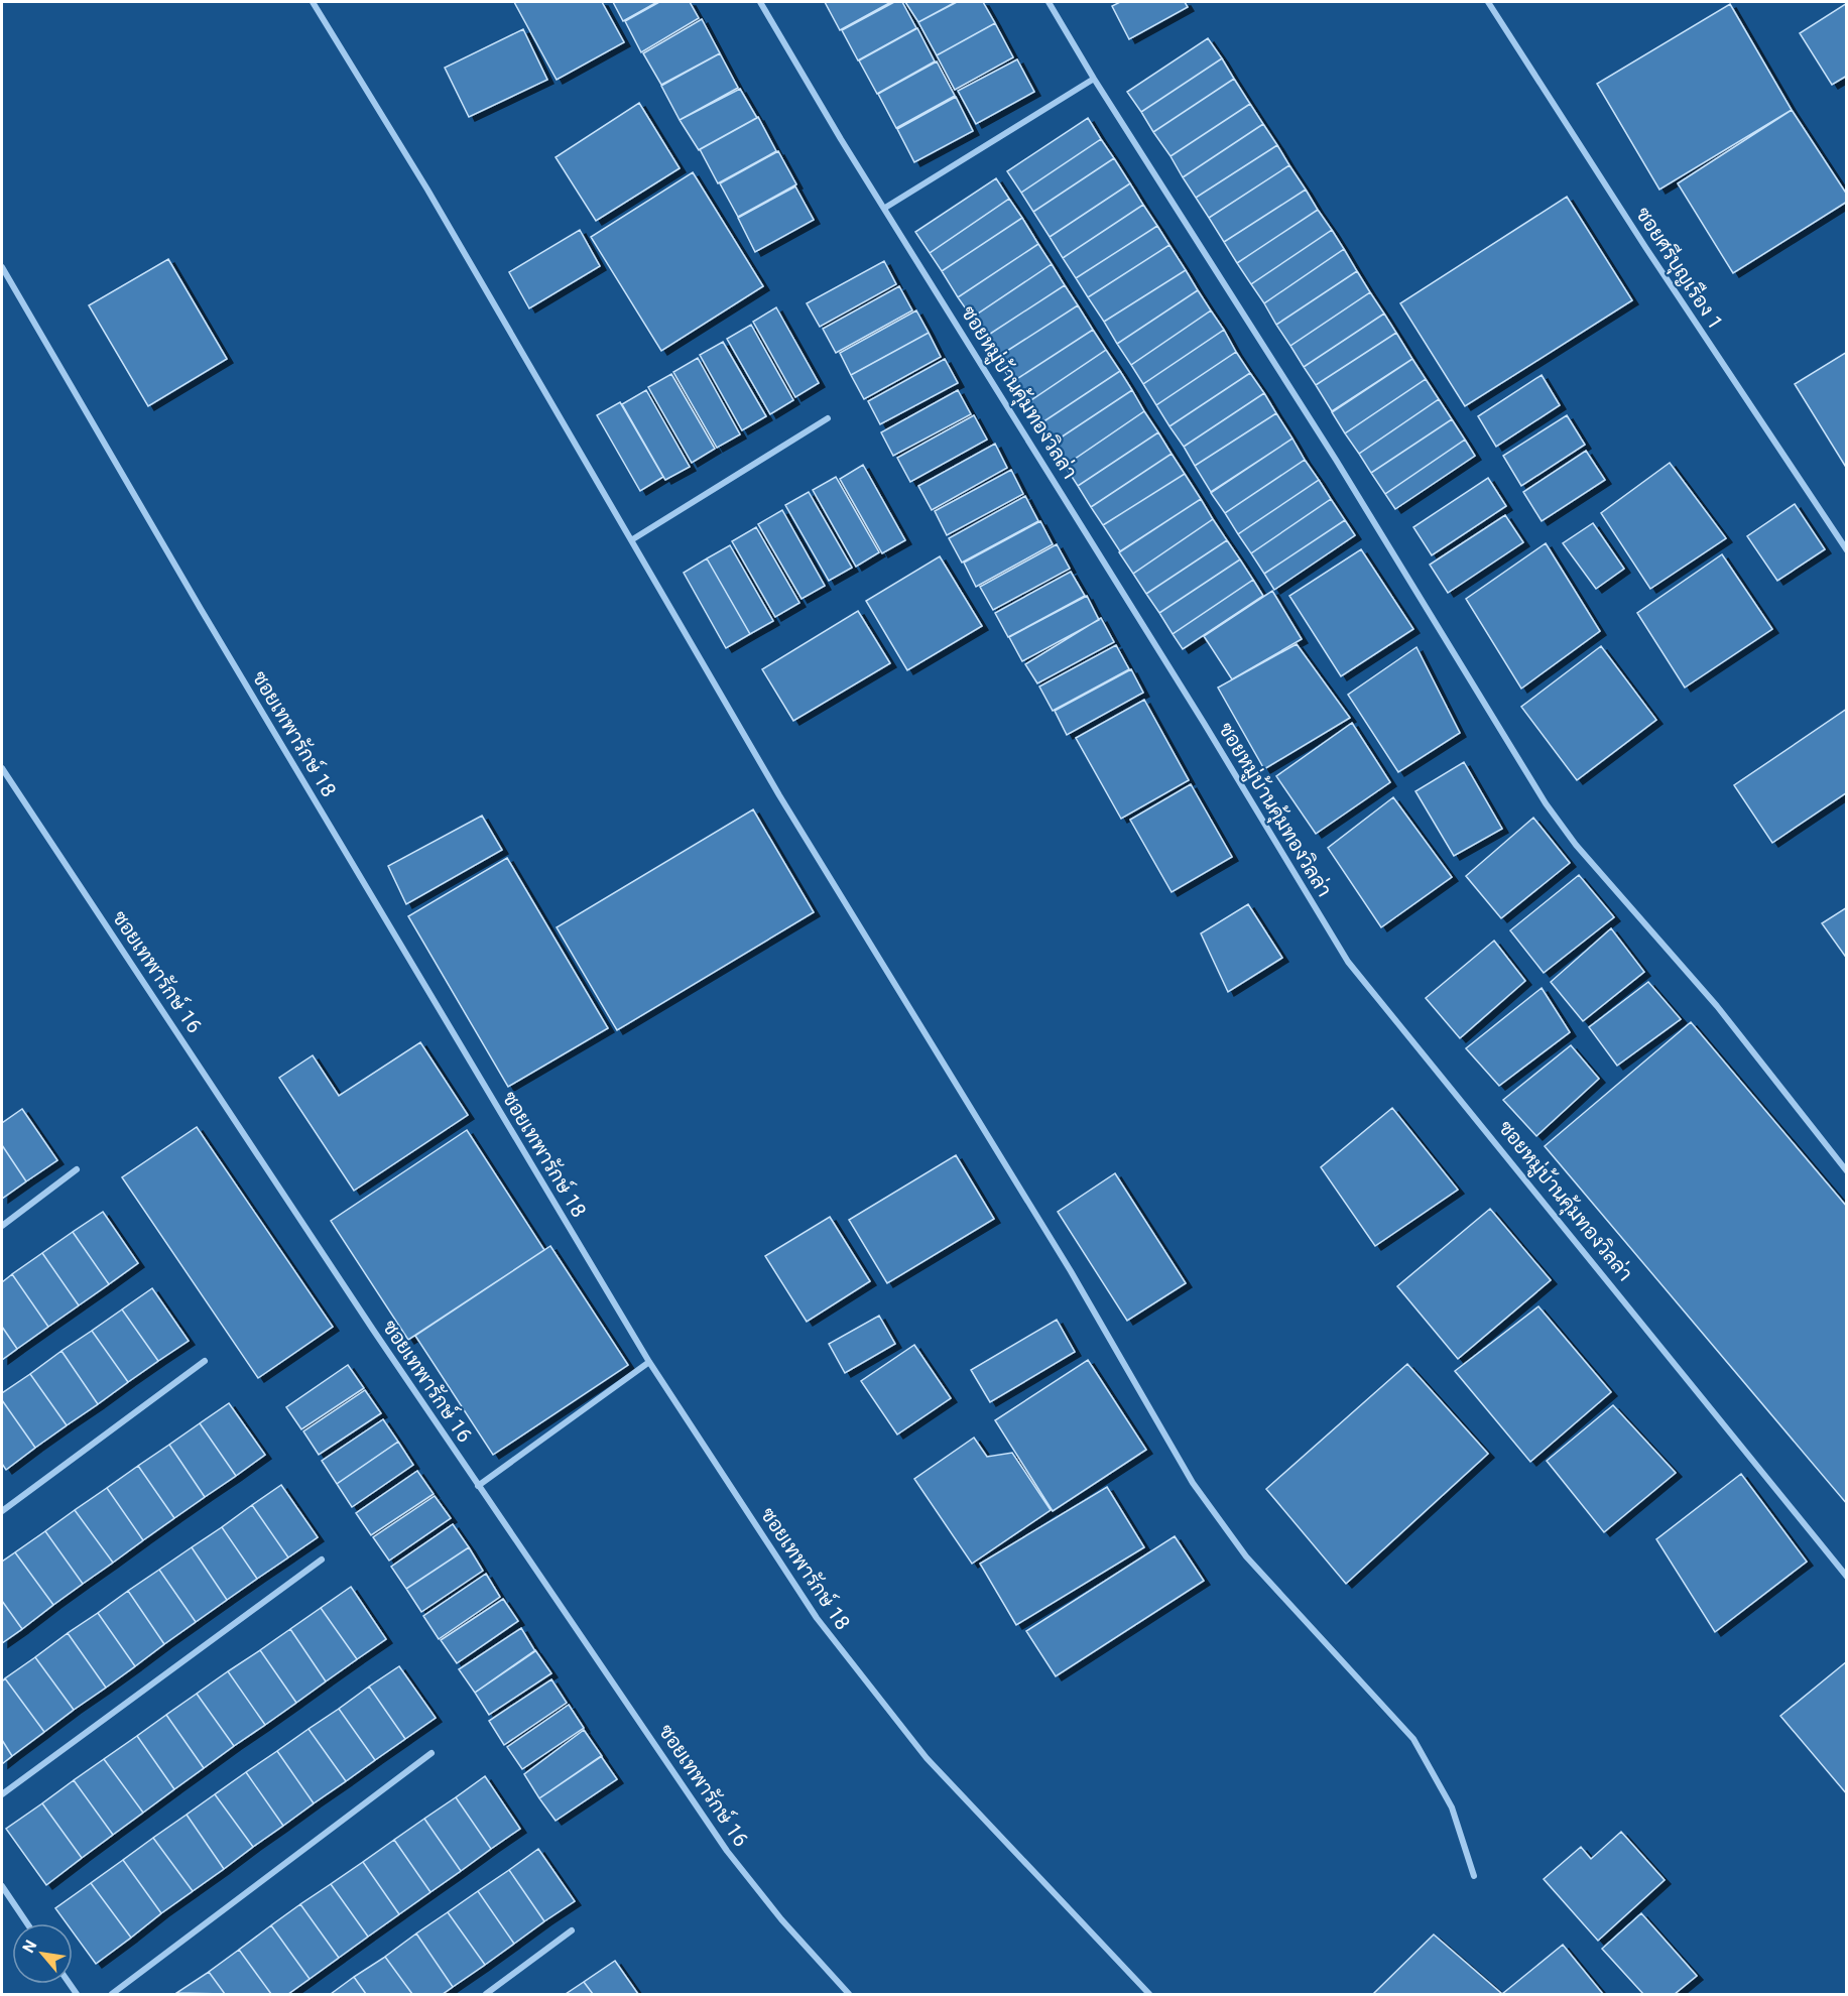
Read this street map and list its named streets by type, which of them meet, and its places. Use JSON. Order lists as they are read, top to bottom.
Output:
{
  "streets": {
    "street": [
      "ซอยศรีบุญเรือง 1",
      "ซอยหมู่บ้านคุ้มทองวิลล่า",
      "ซอยเทพารักษ์ 18",
      "ซอยเทพารักษ์ 16"
    ]
  },
  "north": "top left"
}
